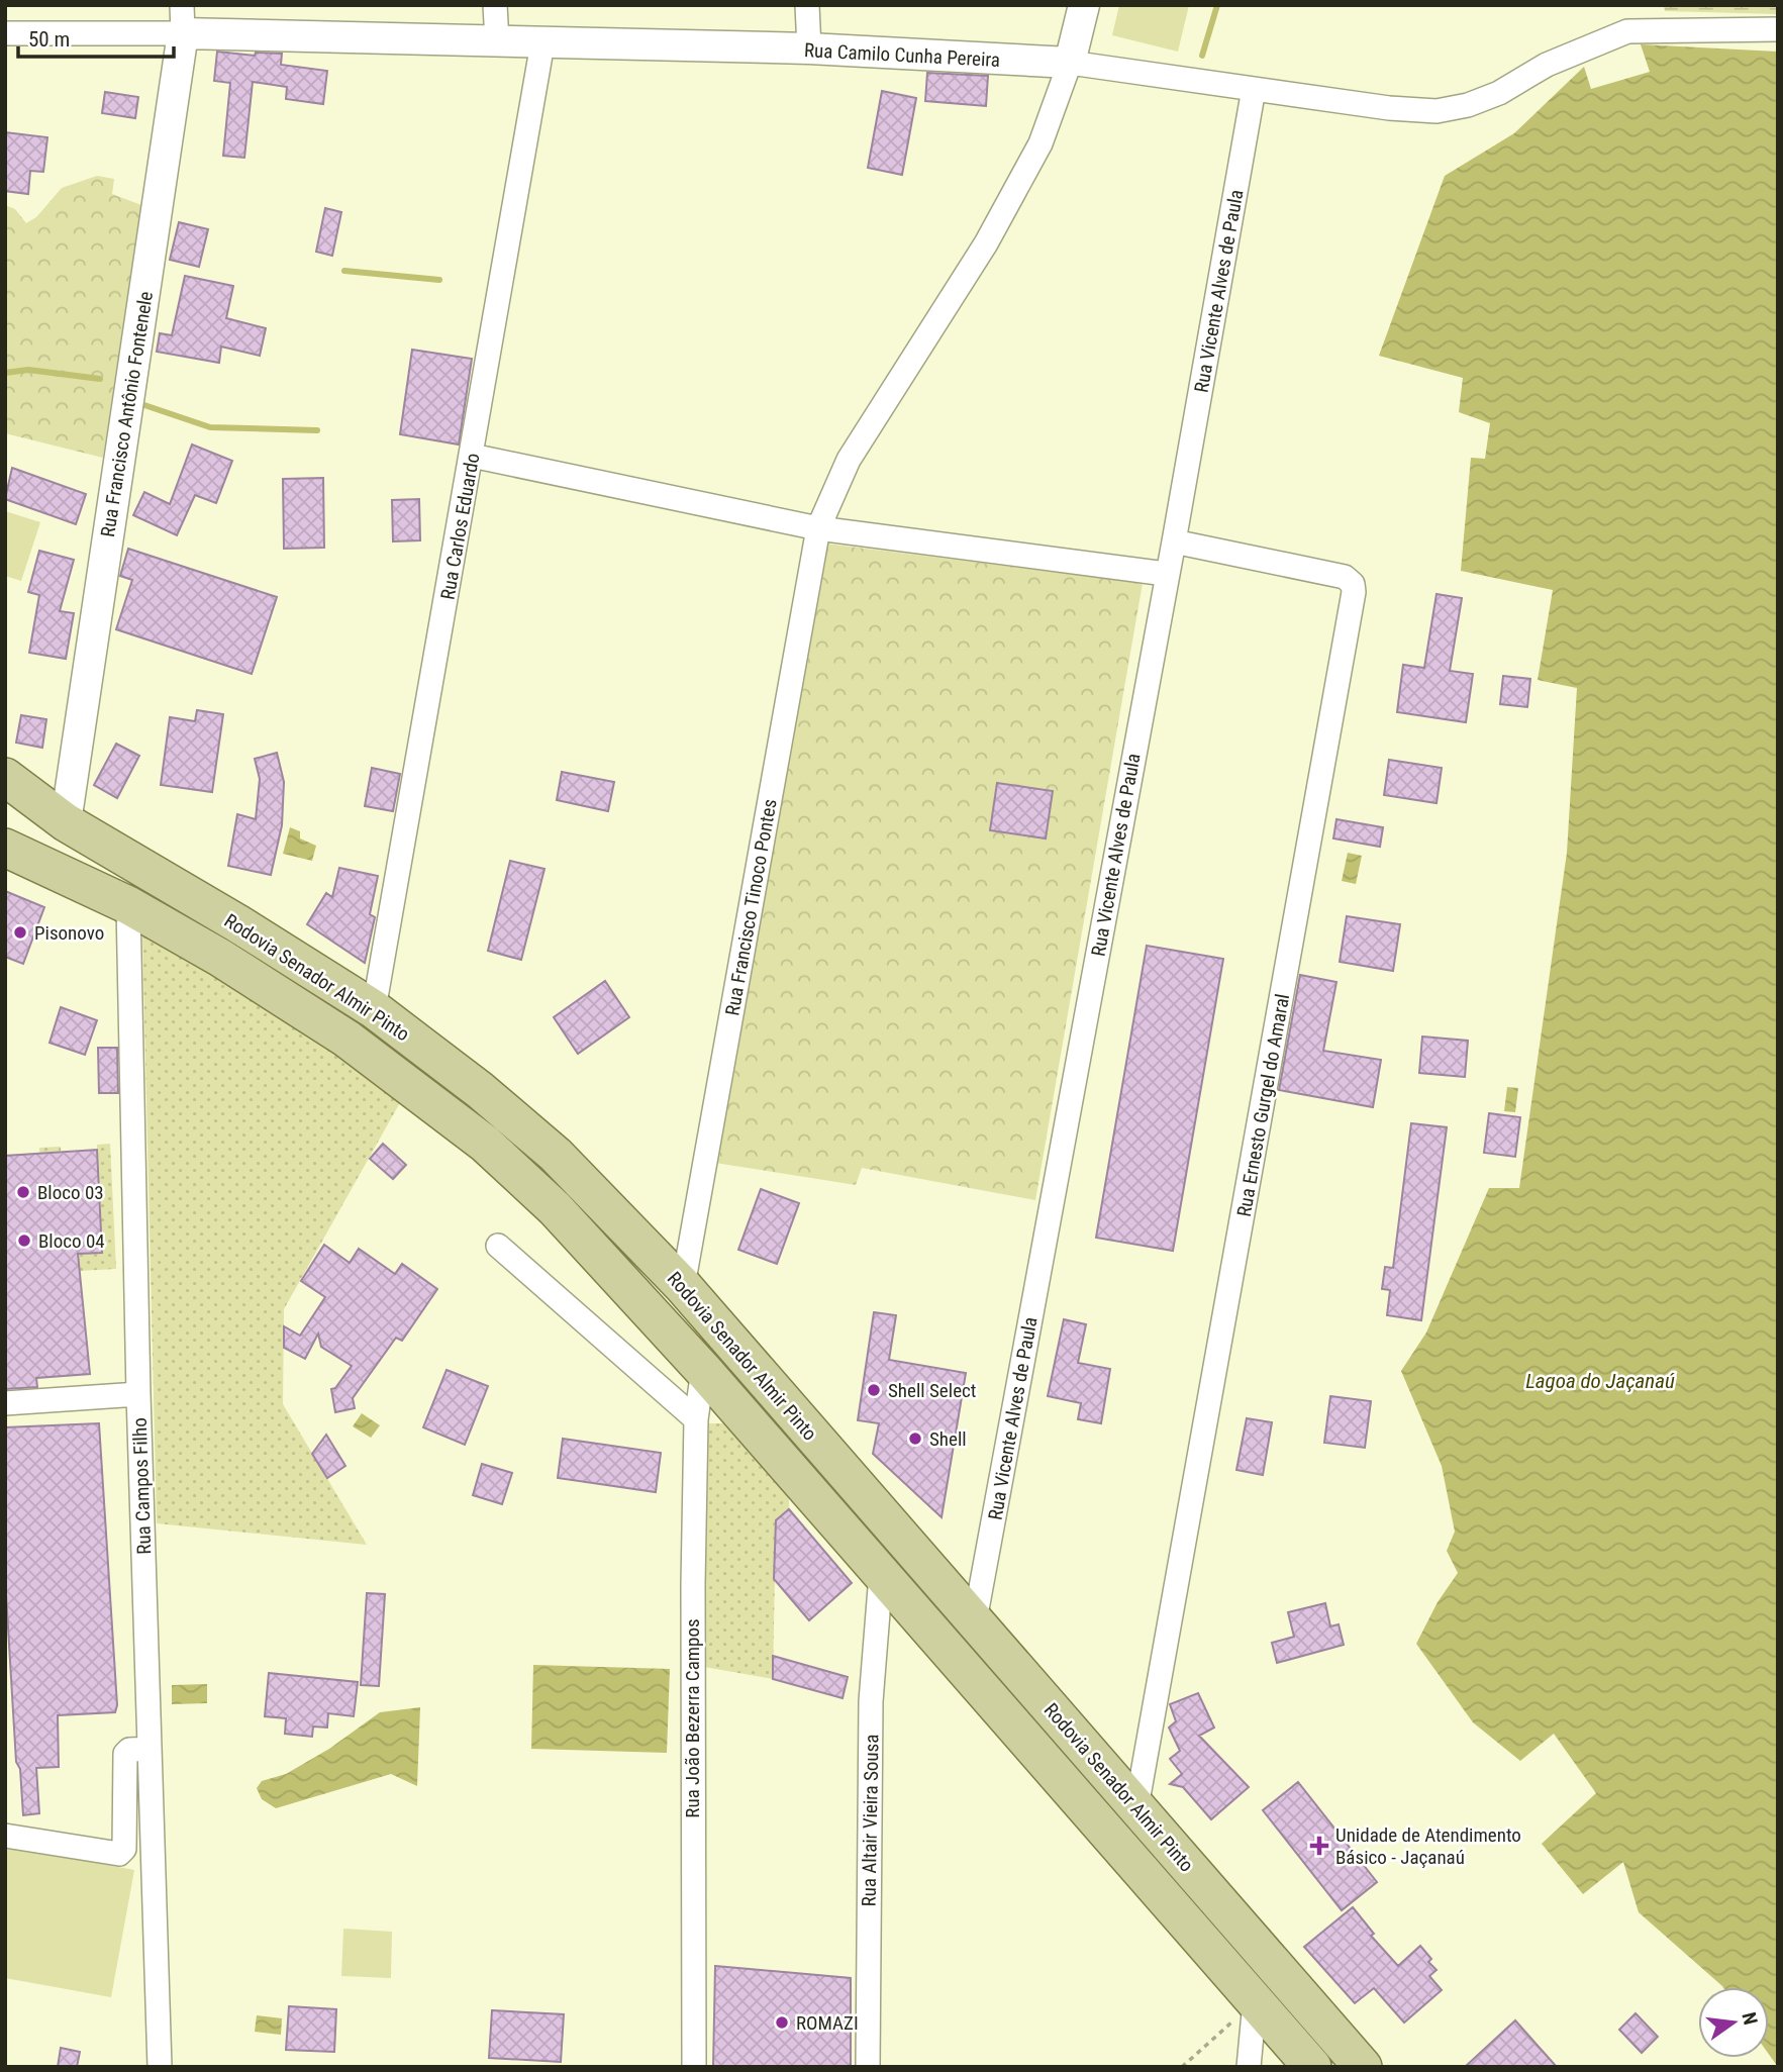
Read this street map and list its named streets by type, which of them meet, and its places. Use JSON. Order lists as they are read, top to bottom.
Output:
{
  "streets": {
    "main road": ["Rodovia Senador Almir Pinto"],
    "street": [
      "Rua Camilo Cunha Pereira",
      "Rua Vicente Alves de Paula",
      "Rua Francisco Antônio Fontenele",
      "Rua Carlos Eduardo",
      "Rua Francisco Tinoco Pontes",
      "Rua Ernesto Gurgel do Amaral",
      "Rua Campos Filho",
      "Rua João Bezerra Campos",
      "Rua Altair Vieira Sousa"
    ]
  },
  "crossings": [
    ["Rua Camilo Cunha Pereira", "Rua Vicente Alves de Paula"],
    ["Rua Camilo Cunha Pereira", "Rua Francisco Antônio Fontenele"],
    ["Rua Camilo Cunha Pereira", "Rua Carlos Eduardo"],
    ["Rua Camilo Cunha Pereira", "Rua Francisco Tinoco Pontes"],
    ["Rua Vicente Alves de Paula", "Rodovia Senador Almir Pinto"],
    ["Rua Vicente Alves de Paula", "Rua Ernesto Gurgel do Amaral"],
    ["Rua Francisco Antônio Fontenele", "Rodovia Senador Almir Pinto"],
    ["Rua Carlos Eduardo", "Rodovia Senador Almir Pinto"],
    ["Rua Francisco Tinoco Pontes", "Rodovia Senador Almir Pinto"],
    ["Rodovia Senador Almir Pinto", "Rua Ernesto Gurgel do Amaral"],
    ["Rodovia Senador Almir Pinto", "Rua Campos Filho"],
    ["Rodovia Senador Almir Pinto", "Rua João Bezerra Campos"],
    ["Rodovia Senador Almir Pinto", "Rua Altair Vieira Sousa"]
  ],
  "water": ["Lagoa do Jaçanaú"],
  "places": {
    "other": [
      "Pisonovo",
      "Bloco 03",
      "Bloco 04",
      "Shell Select",
      "Shell",
      "ROMAZI"
    ],
    "health": ["Unidade de Atendimento Básico - Jaçanaú"]
  },
  "scale_bar": "50 m",
  "north": "right"
}
